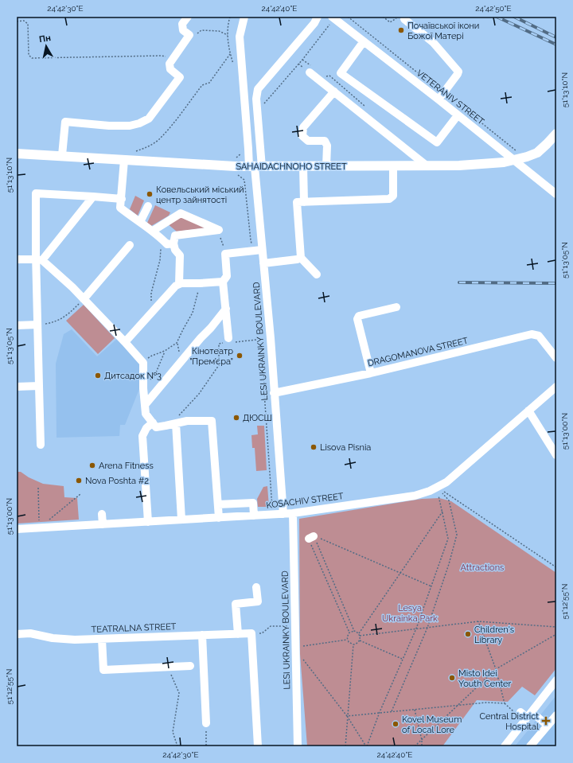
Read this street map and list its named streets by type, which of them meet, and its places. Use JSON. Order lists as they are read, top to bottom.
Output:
{
  "streets": {
    "main road": ["SAHAIDACHNOHO STREET"],
    "street": [
      "VETERANIV STREET",
      "LESI UKRAINKY BOULEVARD",
      "DRAGOMANOVA STREET",
      "KOSACHIV STREET",
      "TEATRALNA STREET"
    ]
  },
  "crossings": [
    ["VETERANIV STREET", "SAHAIDACHNOHO STREET"],
    ["SAHAIDACHNOHO STREET", "LESI UKRAINKY BOULEVARD"],
    ["LESI UKRAINKY BOULEVARD", "DRAGOMANOVA STREET"],
    ["LESI UKRAINKY BOULEVARD", "KOSACHIV STREET"]
  ],
  "parks": ["Attractions", "Lesya Ukrainka Park"],
  "places": {
    "other": [
      "Почаївської ікони Божої Матері",
      "Ковельський міський центр зайнятості",
      "Кінотеатр \"Прем’єра\"",
      "Дитсадок №3",
      "ДЮСШ",
      "Lisova Pisnia",
      "Arena Fitness",
      "Nova Poshta #2",
      "Children's Library",
      "Misto Idei Youth Center",
      "Kovel Museum of Local Lore"
    ],
    "health": ["Central District Hospital"]
  },
  "north": "top",
  "coordinates": [
    "24°42'30\"E",
    "24°42'40\"E",
    "24°42'50\"E",
    "51°13'10\"N",
    "51°13'05\"N",
    "51°13'00\"N",
    "51°12'55\"N"
  ]
}
